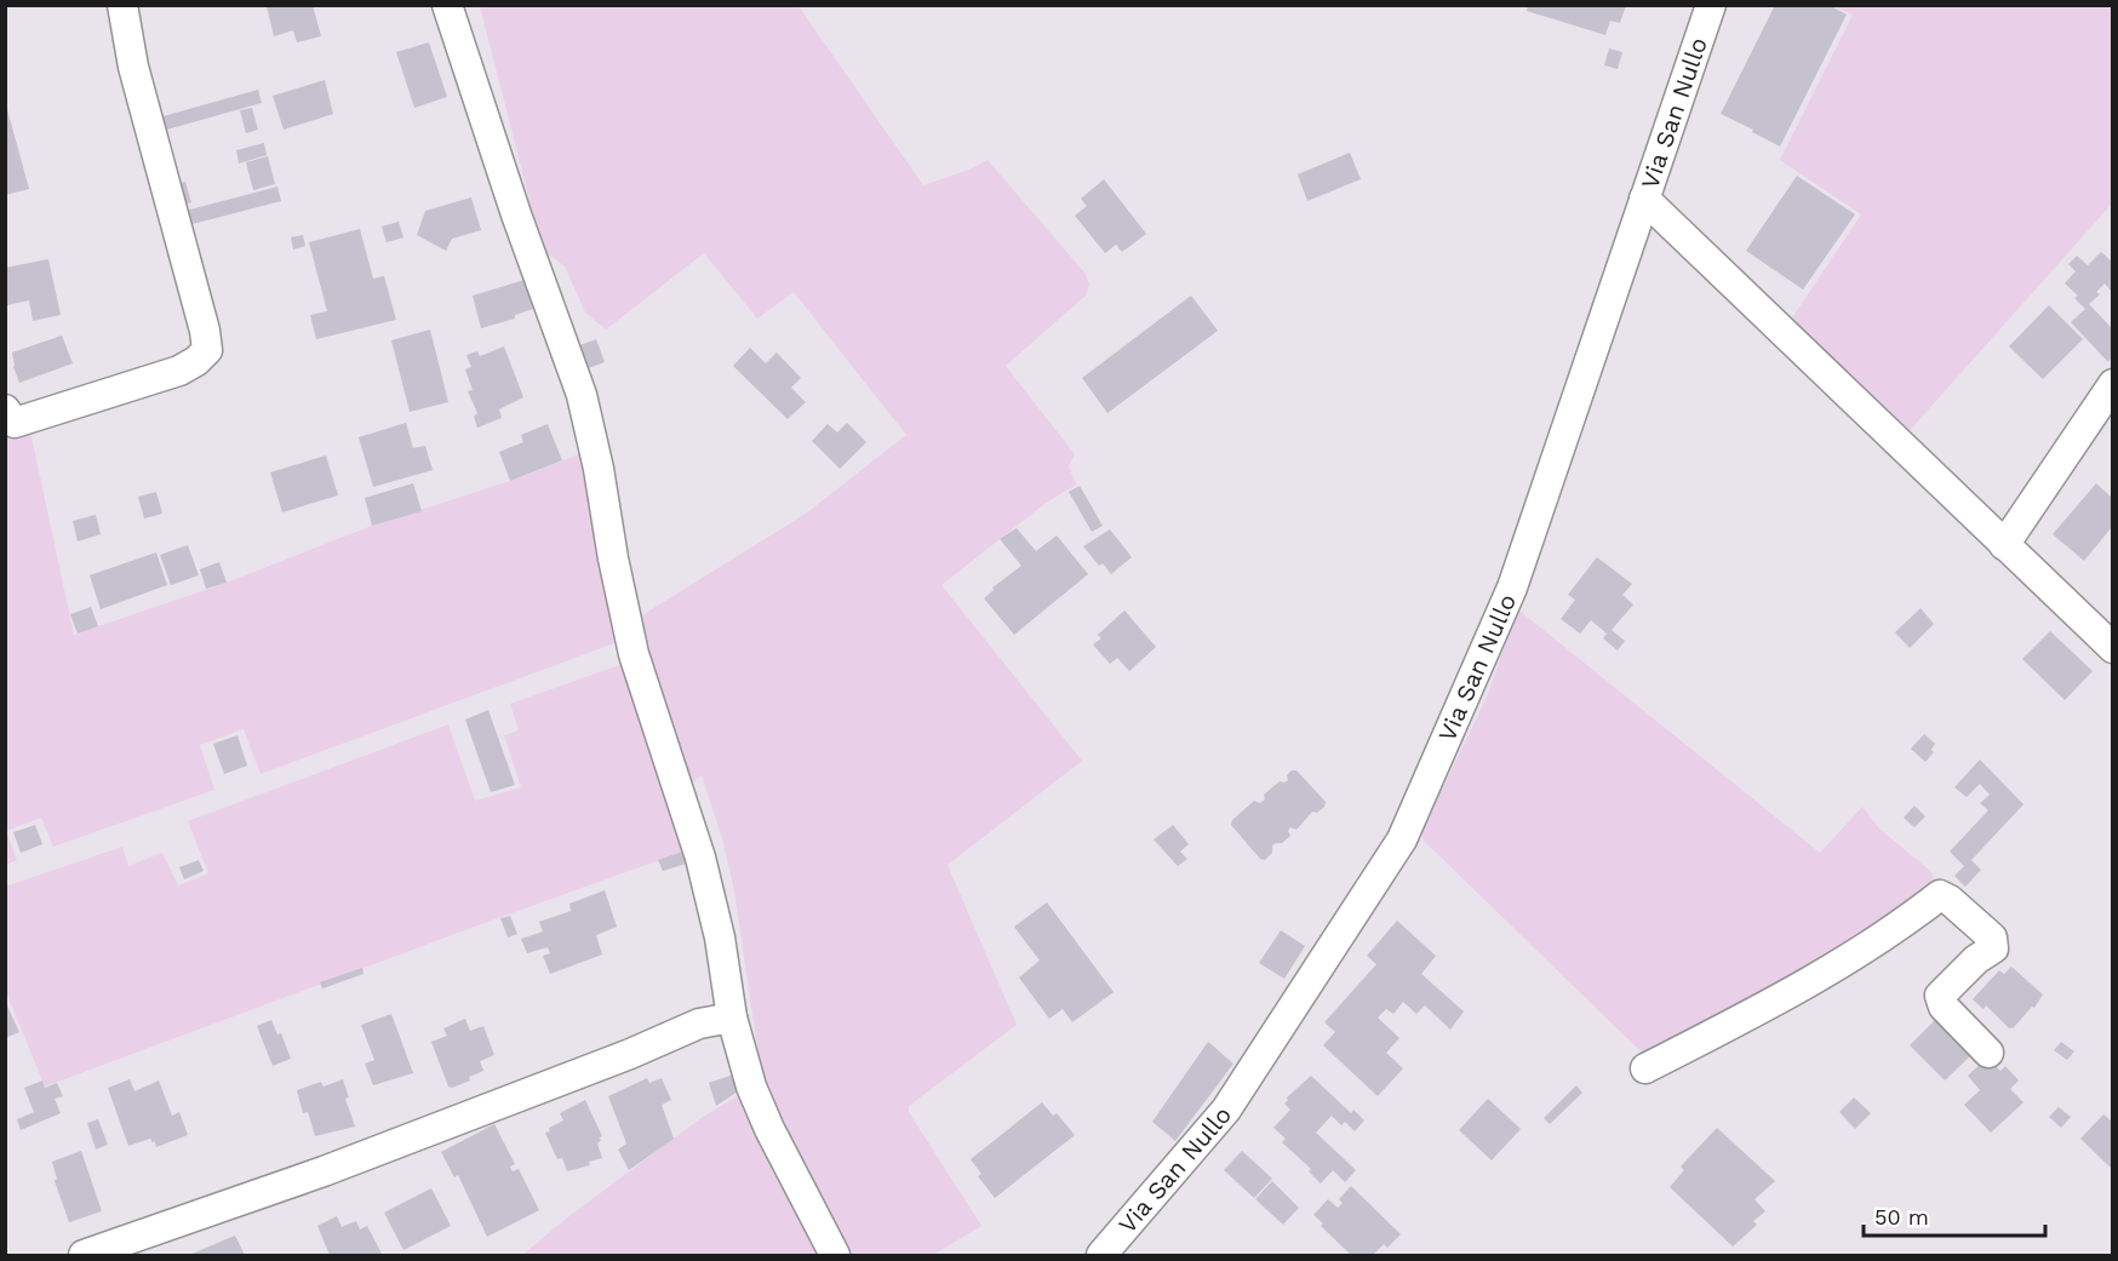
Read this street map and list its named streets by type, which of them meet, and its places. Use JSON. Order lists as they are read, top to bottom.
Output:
{
  "streets": {
    "street": ["Via San Nullo"]
  },
  "scale_bar": "50 m"
}
